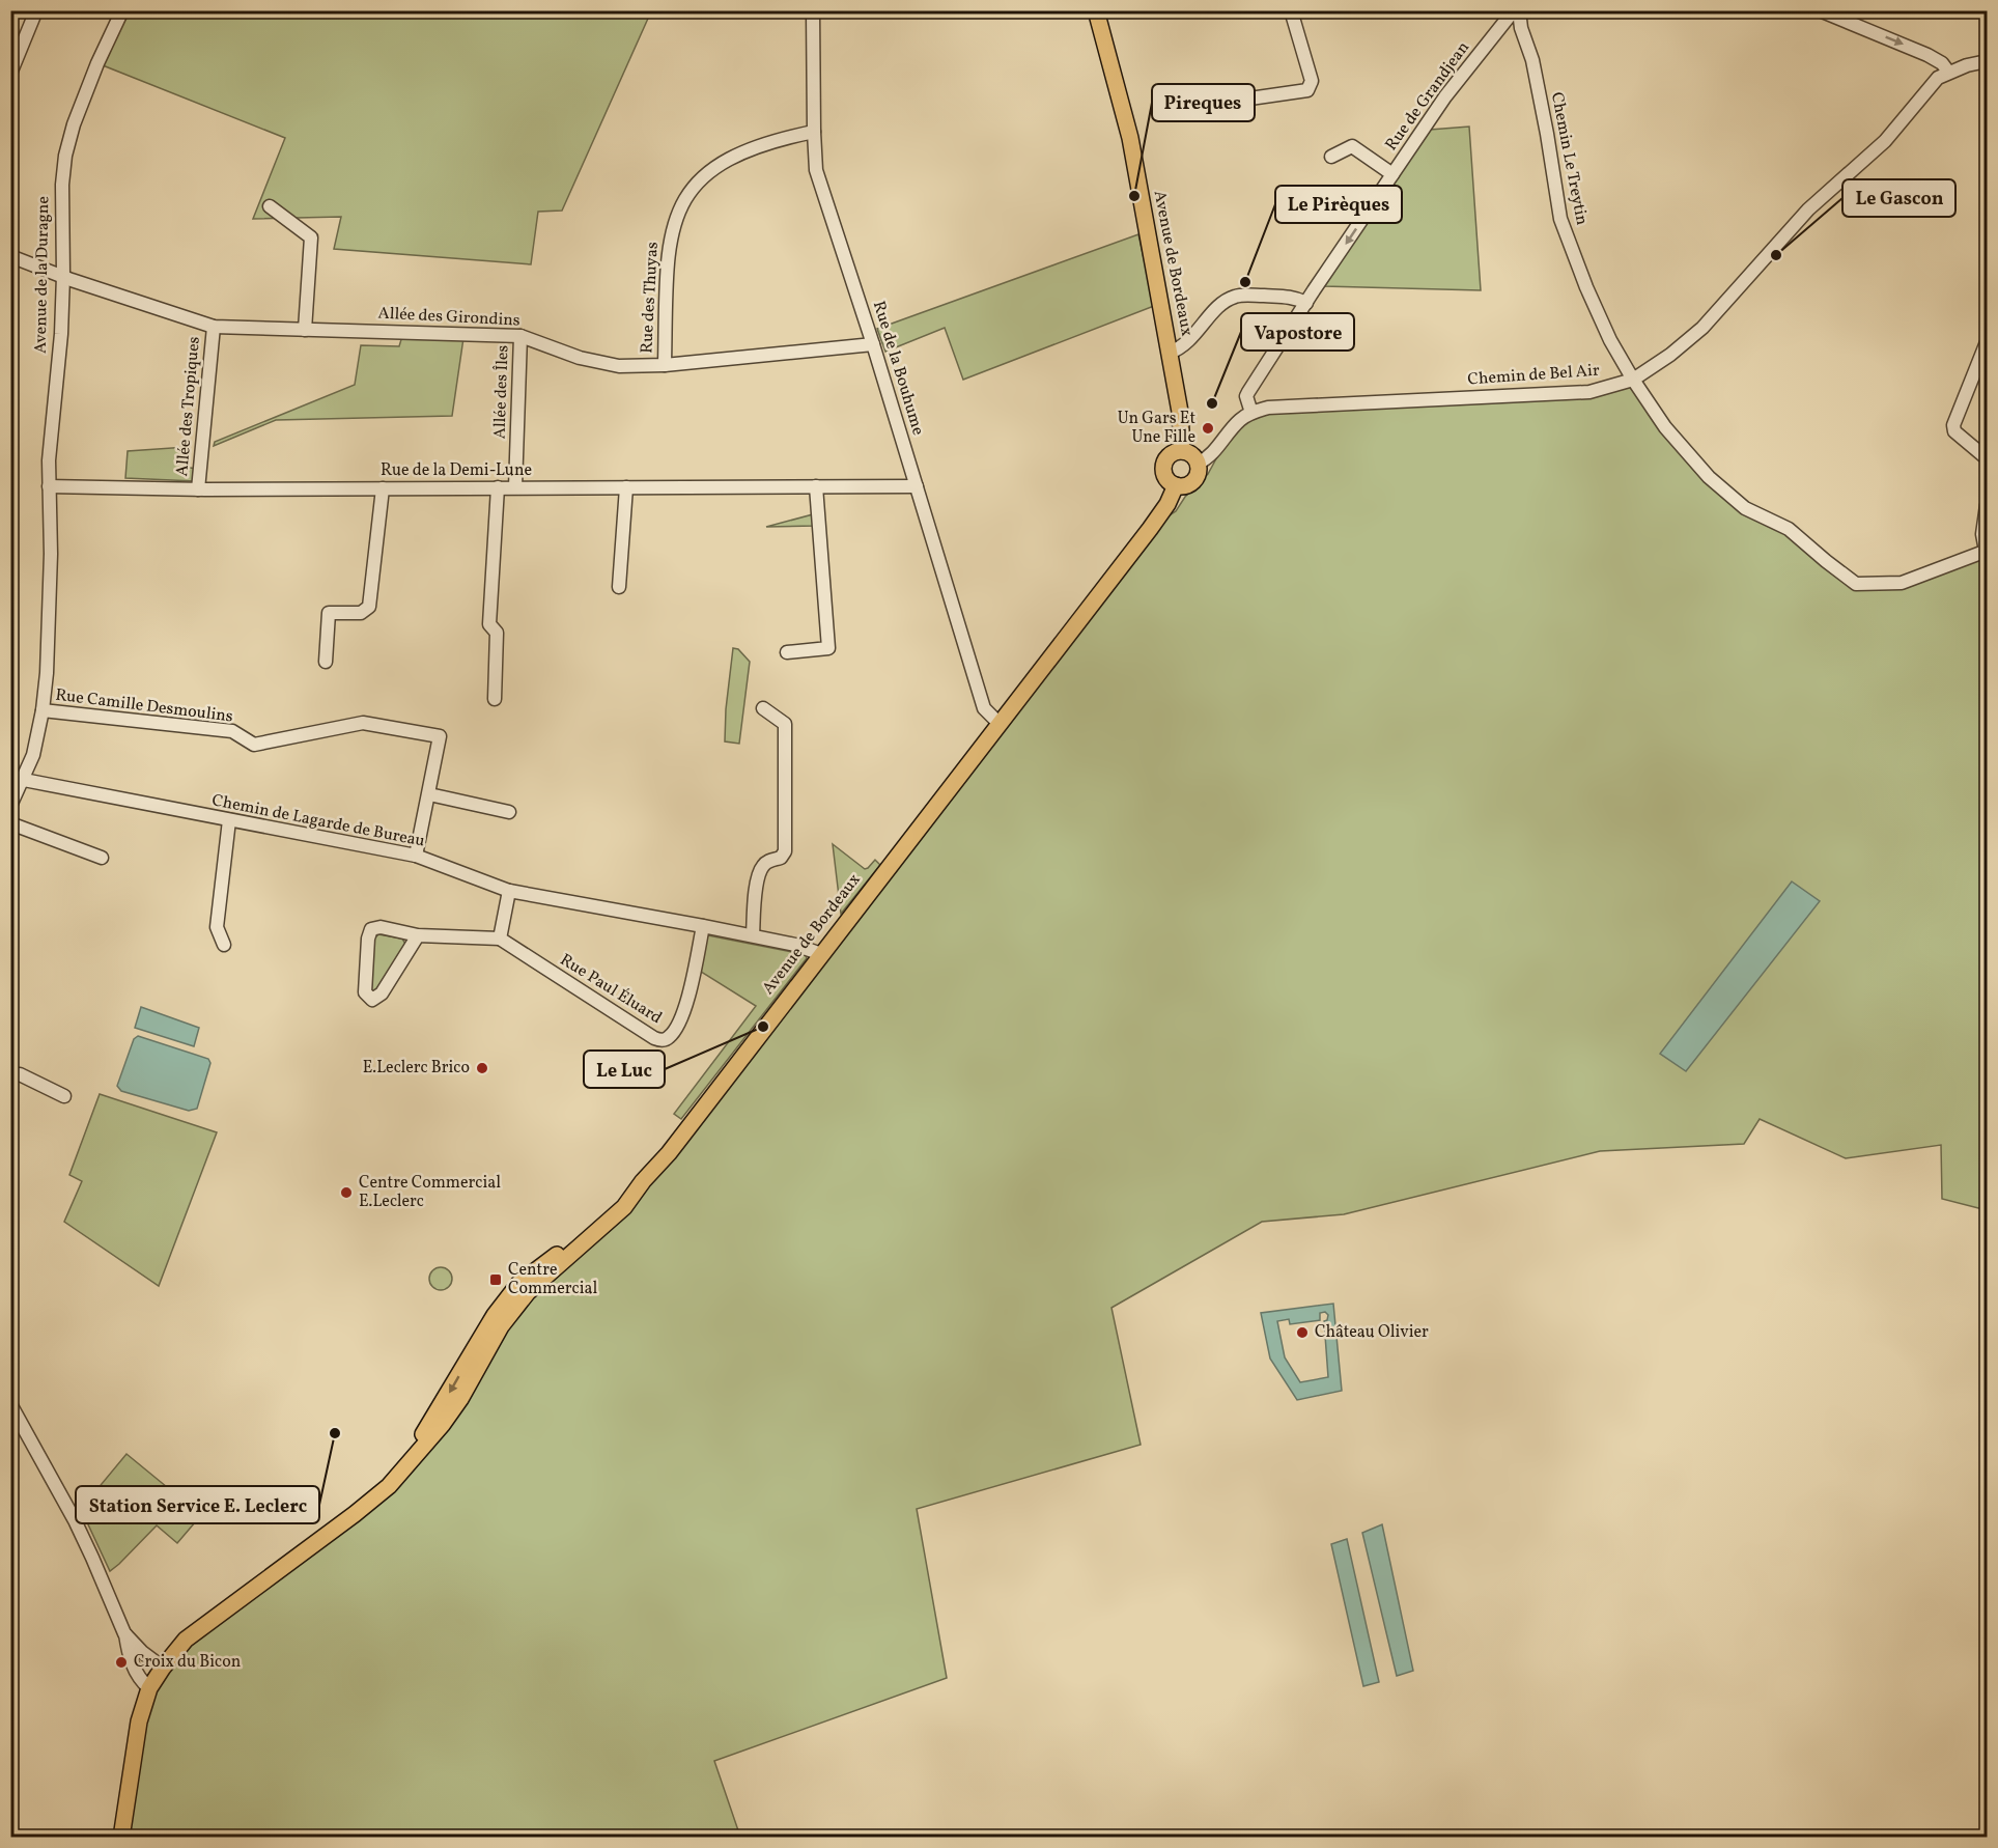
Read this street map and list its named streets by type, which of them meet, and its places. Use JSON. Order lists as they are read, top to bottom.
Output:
{
  "streets": {
    "main road": ["Avenue de Bordeaux"],
    "street": [
      "Rue de Grandjean",
      "Chemin Le Treytin",
      "Avenue de la Duragne",
      "Rue des Thuyas",
      "Allée des Girondins",
      "Rue de la Bouhume",
      "Chemin de Bel Air",
      "Allée des Îles",
      "Allée des Tropiques",
      "Rue de la Demi-Lune",
      "Rue Camille Desmoulins",
      "Chemin de Lagarde de Bureau",
      "Rue Paul Éluard"
    ]
  },
  "crossings": [
    ["Rue de Grandjean", "Chemin de Bel Air"],
    ["Chemin Le Treytin", "Chemin de Bel Air"],
    ["Avenue de Bordeaux", "Rue de la Bouhume"],
    ["Avenue de Bordeaux", "Chemin de Bel Air"],
    ["Avenue de Bordeaux", "Chemin de Lagarde de Bureau"],
    ["Avenue de la Duragne", "Allée des Girondins"],
    ["Avenue de la Duragne", "Rue de la Demi-Lune"],
    ["Avenue de la Duragne", "Rue Camille Desmoulins"],
    ["Avenue de la Duragne", "Chemin de Lagarde de Bureau"],
    ["Rue des Thuyas", "Allée des Girondins"],
    ["Rue des Thuyas", "Rue de la Bouhume"],
    ["Allée des Girondins", "Rue de la Bouhume"],
    ["Allée des Girondins", "Allée des Îles"],
    ["Allée des Girondins", "Allée des Tropiques"],
    ["Rue de la Bouhume", "Rue de la Demi-Lune"],
    ["Allée des Îles", "Rue de la Demi-Lune"],
    ["Allée des Tropiques", "Rue de la Demi-Lune"],
    ["Rue Camille Desmoulins", "Chemin de Lagarde de Bureau"],
    ["Chemin de Lagarde de Bureau", "Rue Paul Éluard"]
  ],
  "places": {
    "other": [
      "Pireques",
      "Le Gascon",
      "Le Pirèques",
      "Vapostore",
      "Un Gars Et Une Fille",
      "Le Luc",
      "E.Leclerc Brico",
      "Centre Commercial E.Leclerc",
      "Château Olivier",
      "Station Service E. Leclerc",
      "Croix du Bicon"
    ],
    "transit": ["Centre Commercial"]
  }
}
